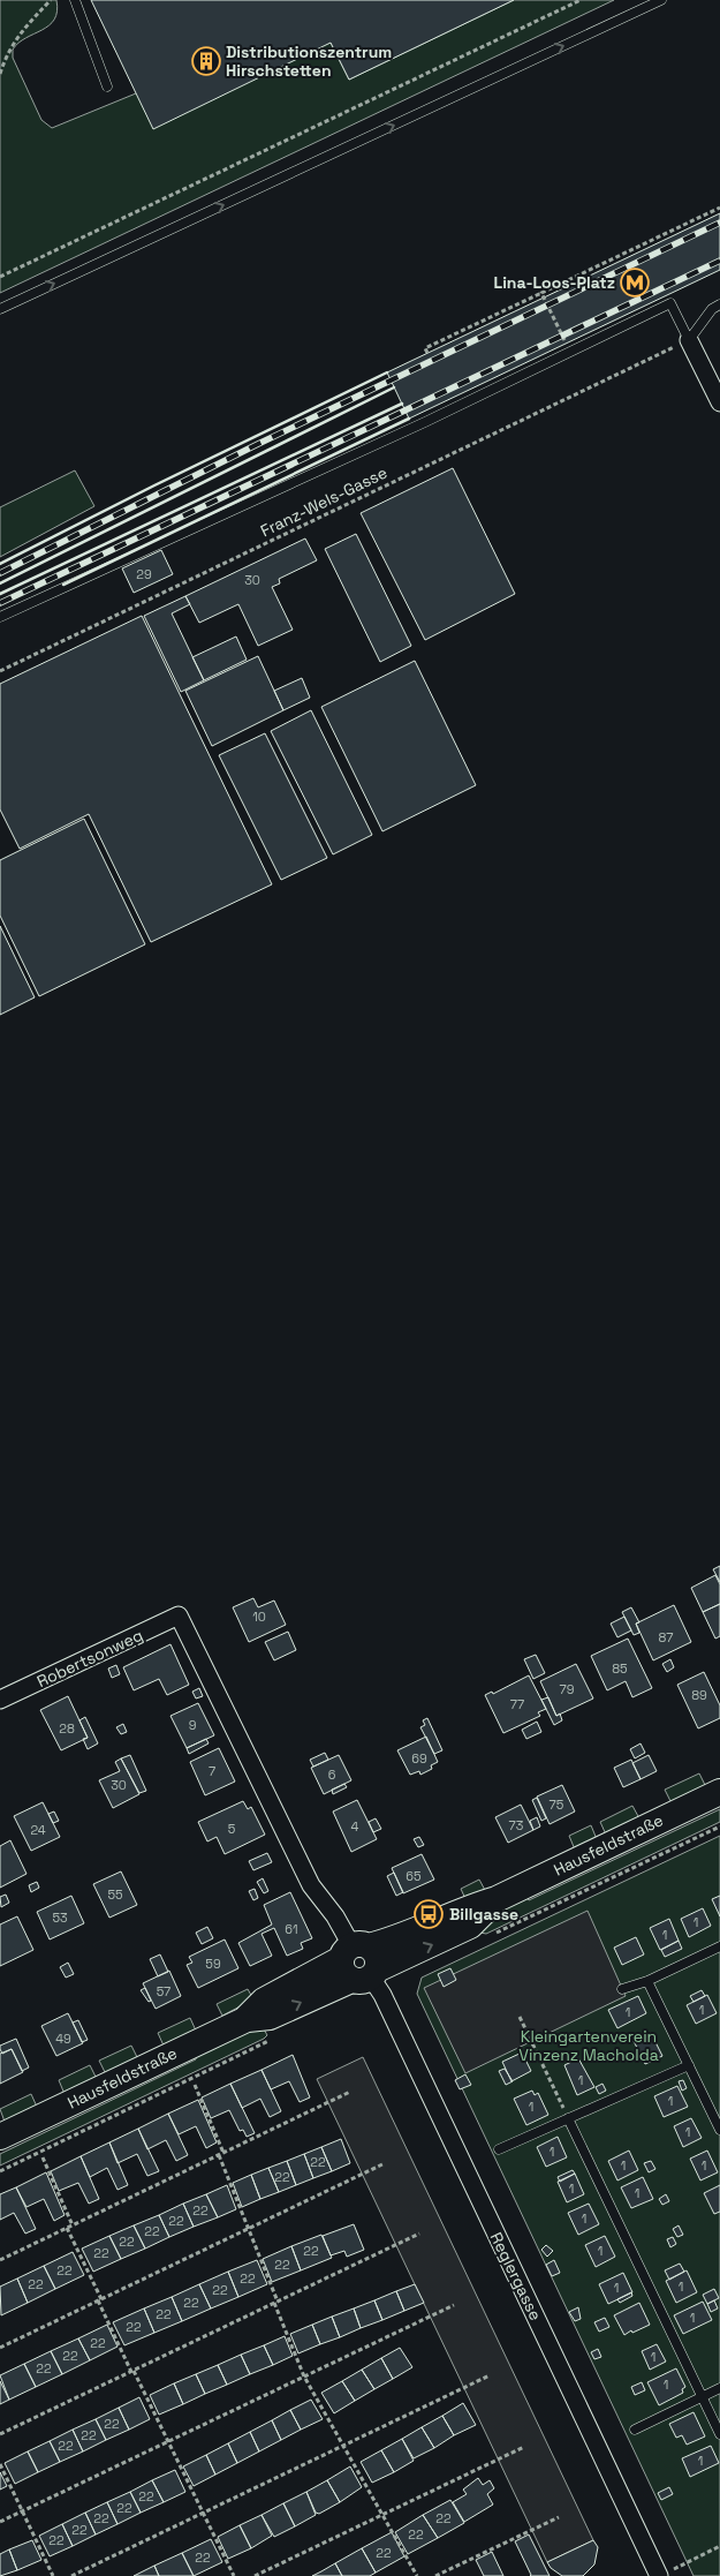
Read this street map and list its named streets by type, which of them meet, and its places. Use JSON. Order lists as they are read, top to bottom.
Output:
{
  "streets": {
    "street": ["Robertsonweg", "Hausfeldstraße", "Reglergasse"],
    "path": ["Franz-Wels-Gasse"]
  },
  "crossings": [
    ["Robertsonweg", "Hausfeldstraße"],
    ["Robertsonweg", "Reglergasse"],
    ["Hausfeldstraße", "Reglergasse"]
  ],
  "parks": ["Kleingartenverein Vinzenz Macholda"],
  "places": {
    "building": ["Distributionszentrum Hirschstetten"],
    "metro station": ["Lina-Loos-Platz"],
    "bus stop": ["Billgasse"]
  },
  "house_numbers": [
    "29",
    "30",
    "10",
    "87",
    "85",
    "79",
    "89",
    "77",
    "9",
    "28",
    "69",
    "7",
    "6",
    "30",
    "75",
    "73",
    "4",
    "5",
    "24",
    "65",
    "55",
    "53",
    "1",
    "61",
    "1",
    "59",
    "57",
    "1",
    "1",
    "49",
    "1",
    "1",
    "1",
    "1",
    "1",
    "22",
    "1",
    "1",
    "22",
    "1",
    "1",
    "22",
    "1",
    "22",
    "22",
    "22",
    "22",
    "1",
    "22",
    "22",
    "22",
    "22",
    "22",
    "1",
    "1",
    "22",
    "22",
    "22",
    "1",
    "22",
    "22",
    "22",
    "1",
    "22",
    "1",
    "22",
    "22",
    "22",
    "1",
    "22",
    "22",
    "22",
    "22",
    "22",
    "22",
    "22",
    "22",
    "22"
  ]
}
